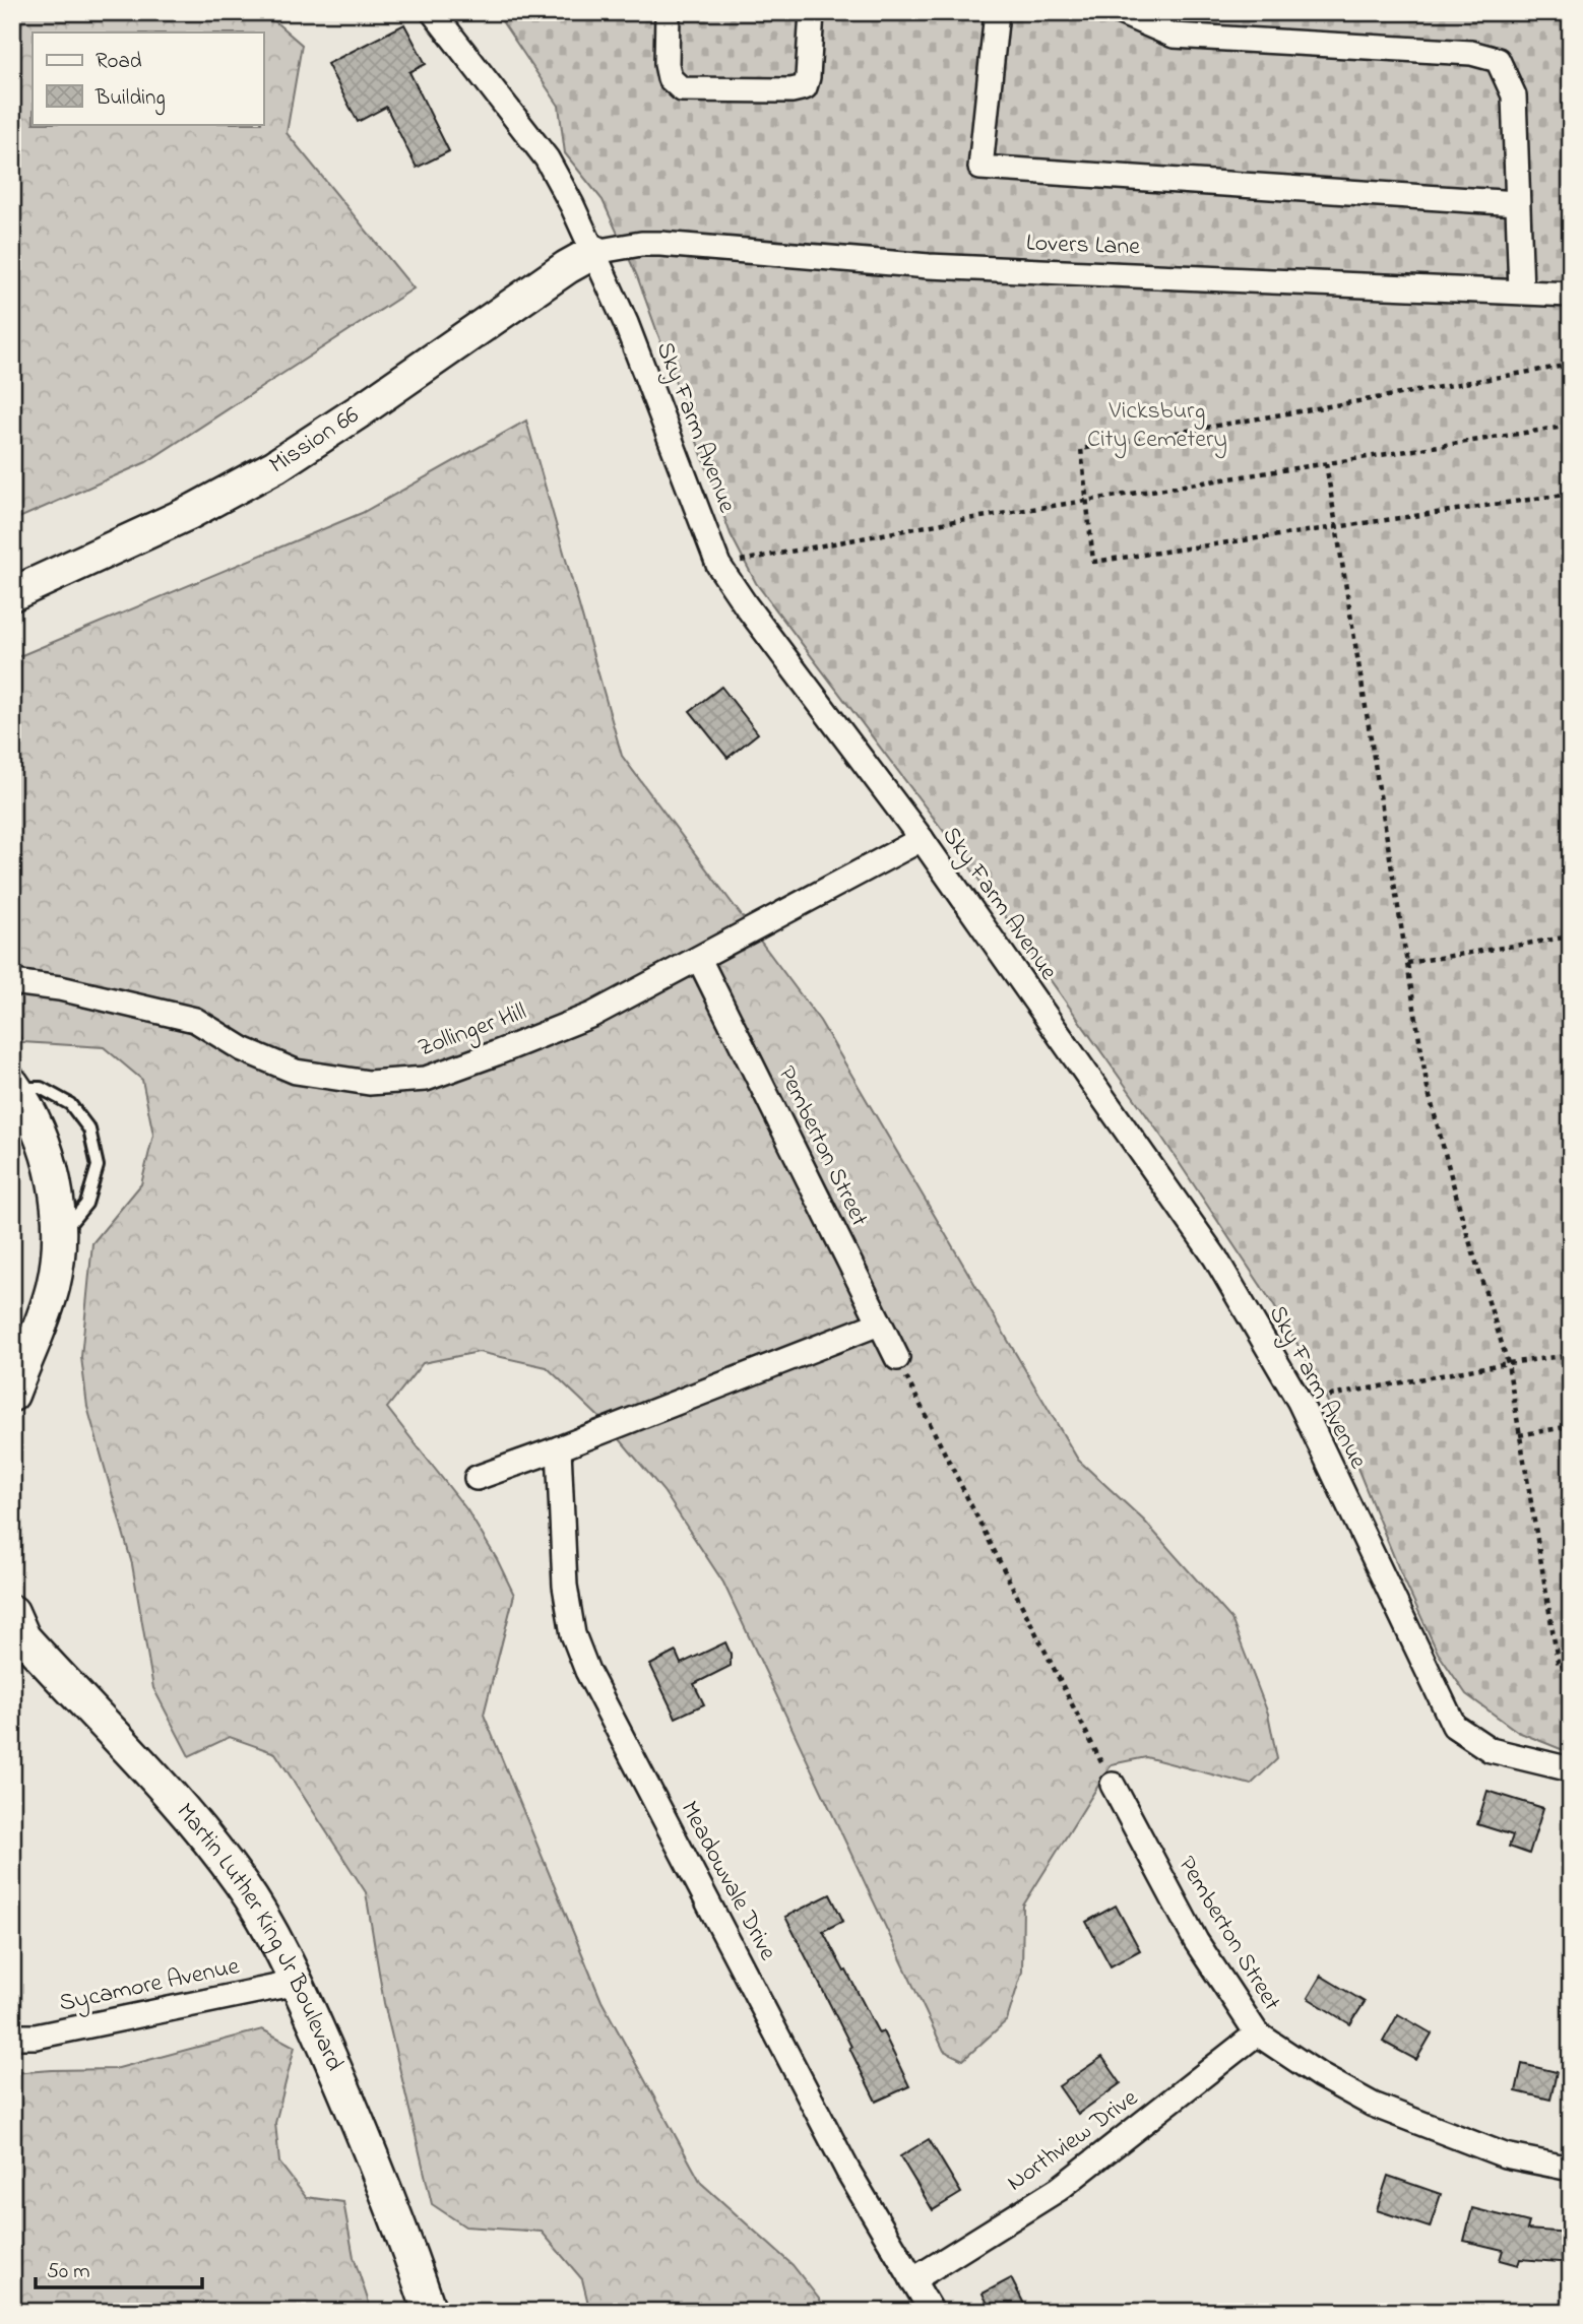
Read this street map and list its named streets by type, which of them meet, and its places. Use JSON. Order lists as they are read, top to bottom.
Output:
{
  "streets": {
    "street": [
      "Lovers Lane",
      "Sky Farm Avenue",
      "Mission 66",
      "Zollinger Hill",
      "Pemberton Street",
      "Meadowvale Drive",
      "Martin Luther King Jr Boulevard",
      "Sycamore Avenue",
      "Northview Drive"
    ]
  },
  "crossings": [
    ["Lovers Lane", "Sky Farm Avenue"],
    ["Lovers Lane", "Mission 66"],
    ["Sky Farm Avenue", "Mission 66"],
    ["Sky Farm Avenue", "Zollinger Hill"],
    ["Zollinger Hill", "Pemberton Street"],
    ["Pemberton Street", "Northview Drive"],
    ["Meadowvale Drive", "Northview Drive"],
    ["Martin Luther King Jr Boulevard", "Sycamore Avenue"]
  ],
  "parks": ["Vicksburg City Cemetery"],
  "legend": ["Road", "Building"],
  "scale_bar": "50 m"
}
